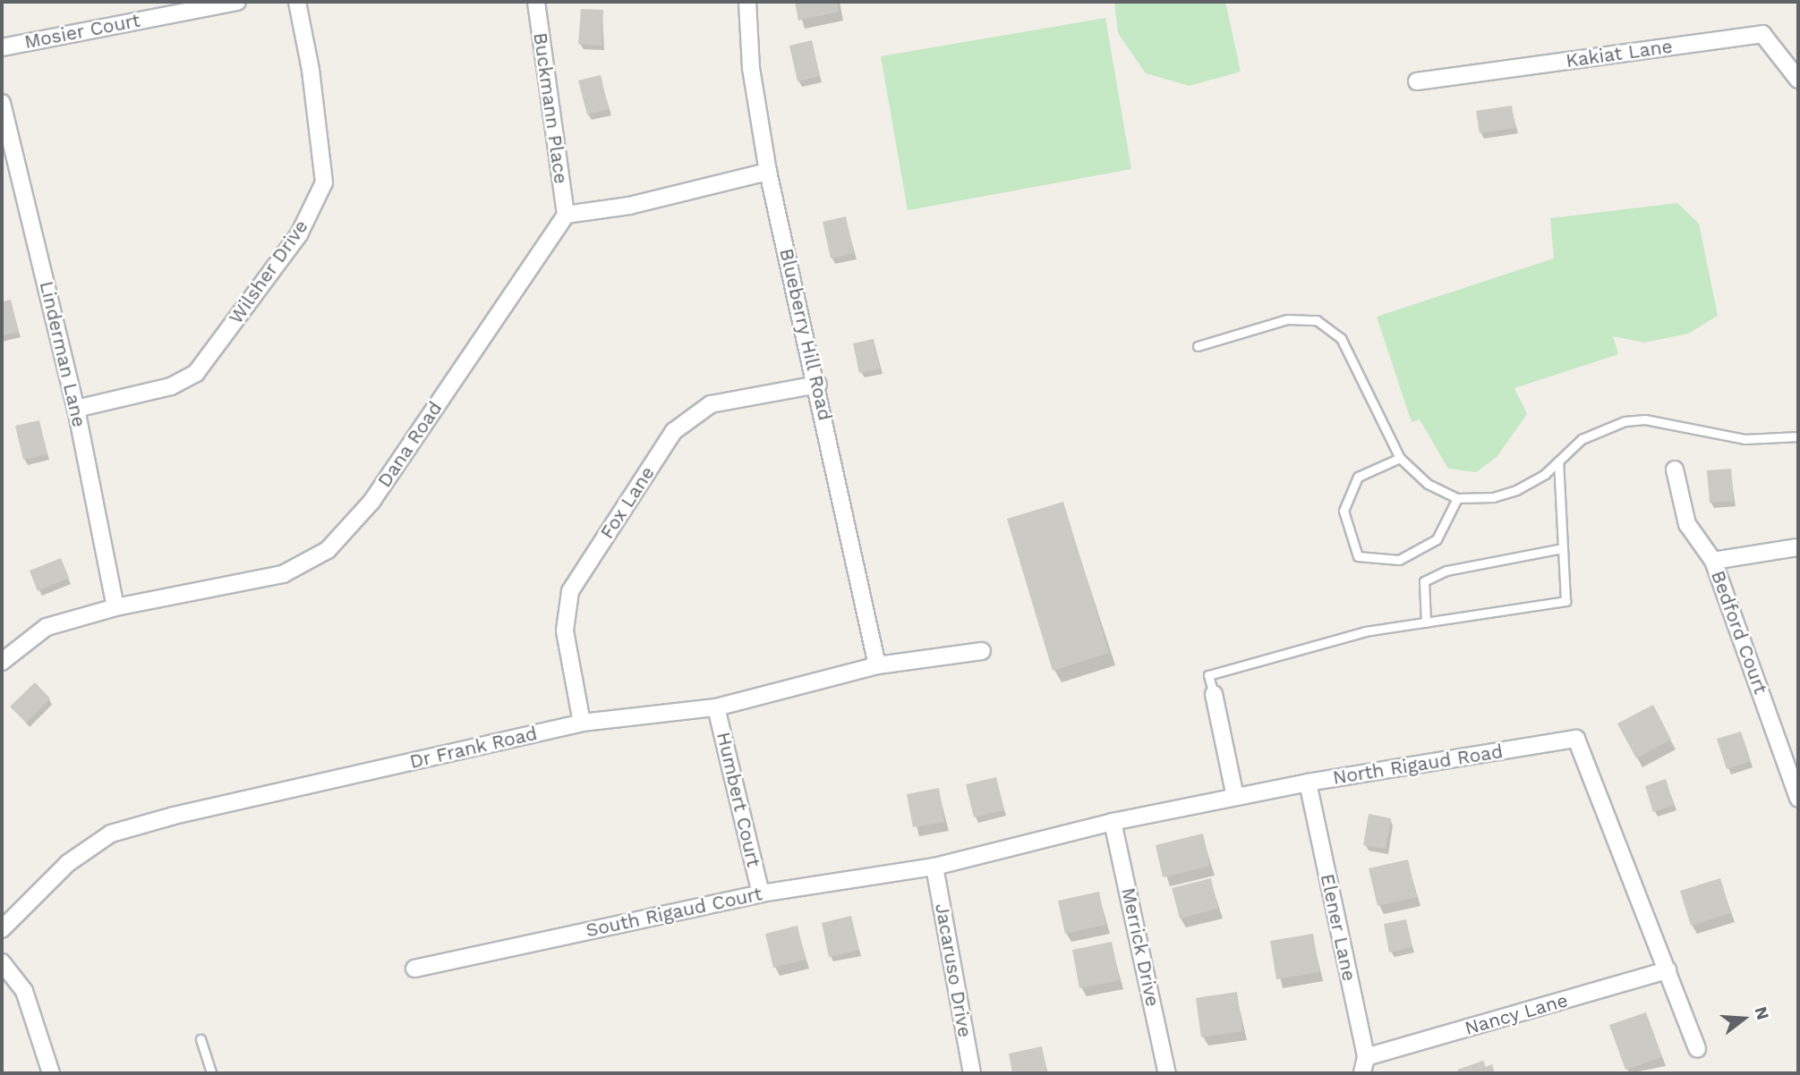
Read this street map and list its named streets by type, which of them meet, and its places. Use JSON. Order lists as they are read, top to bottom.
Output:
{
  "streets": {
    "street": [
      "Mosier Court",
      "Kakiat Lane",
      "Buckmann Place",
      "Wilsher Drive",
      "Blueberry Hill Road",
      "Linderman Lane",
      "Dana Road",
      "Fox Lane",
      "Bedford Court",
      "Dr Frank Road",
      "North Rigaud Road",
      "Humbert Court",
      "South Rigaud Court",
      "Elener Lane",
      "Merrick Drive",
      "Jacaruso Drive",
      "Nancy Lane"
    ]
  },
  "crossings": [
    ["Buckmann Place", "Dana Road"],
    ["Wilsher Drive", "Linderman Lane"],
    ["Blueberry Hill Road", "Fox Lane"],
    ["Blueberry Hill Road", "Dr Frank Road"],
    ["Linderman Lane", "Dana Road"],
    ["Fox Lane", "Dr Frank Road"],
    ["Dr Frank Road", "Humbert Court"],
    ["North Rigaud Road", "South Rigaud Court"],
    ["North Rigaud Road", "Elener Lane"],
    ["North Rigaud Road", "Merrick Drive"],
    ["North Rigaud Road", "Jacaruso Drive"],
    ["North Rigaud Road", "Nancy Lane"],
    ["Humbert Court", "South Rigaud Court"],
    ["South Rigaud Court", "Jacaruso Drive"],
    ["Elener Lane", "Nancy Lane"]
  ],
  "north": "right"
}
